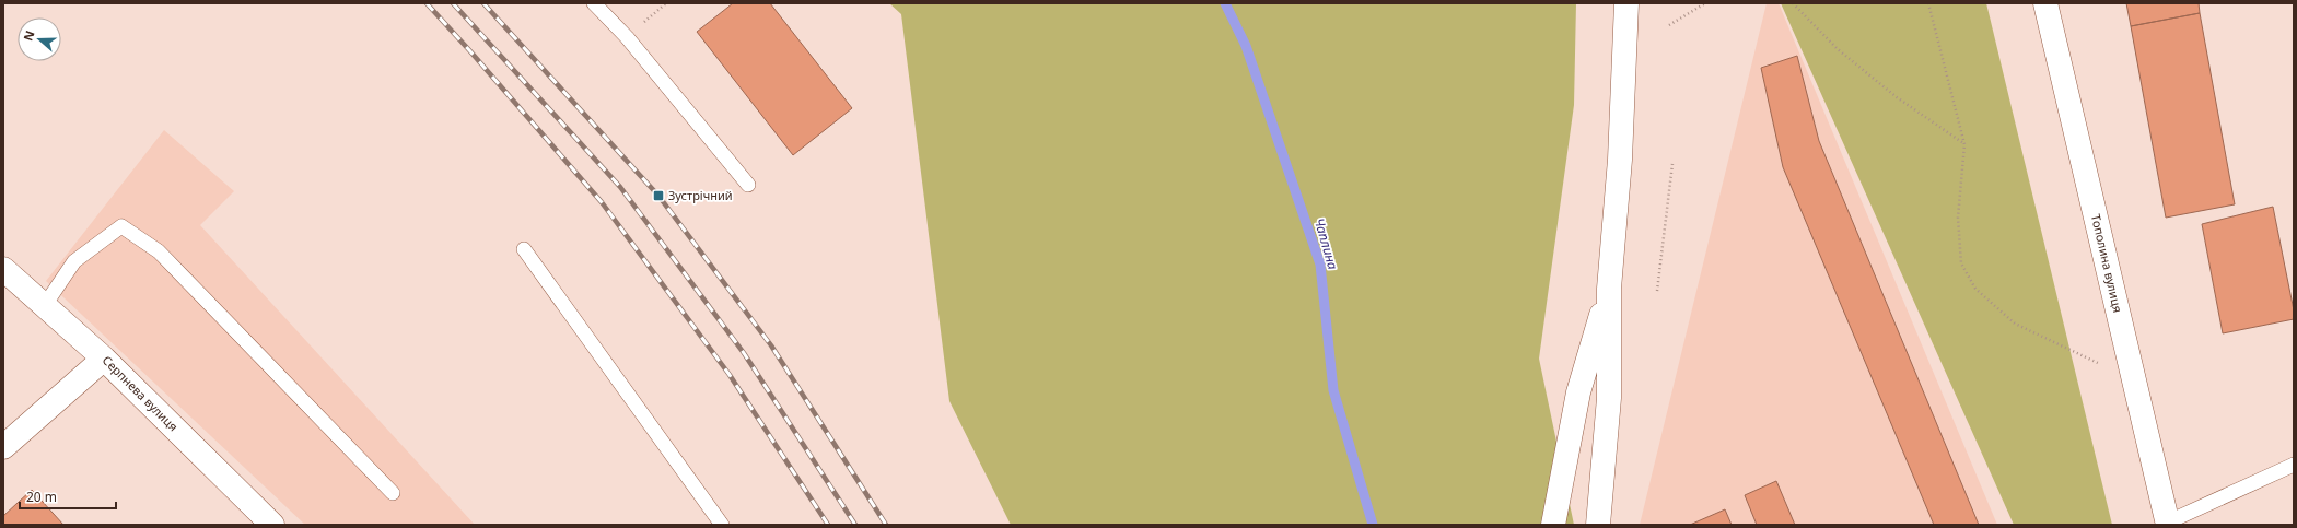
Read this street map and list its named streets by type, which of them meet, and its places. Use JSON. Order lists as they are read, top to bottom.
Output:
{
  "streets": {
    "street": ["Тополина вулиця", "Серпнева вулиця"]
  },
  "water": ["Чаплина"],
  "places": {
    "transit": ["Зустрічний"]
  },
  "scale_bar": "20 m",
  "north": "left"
}
